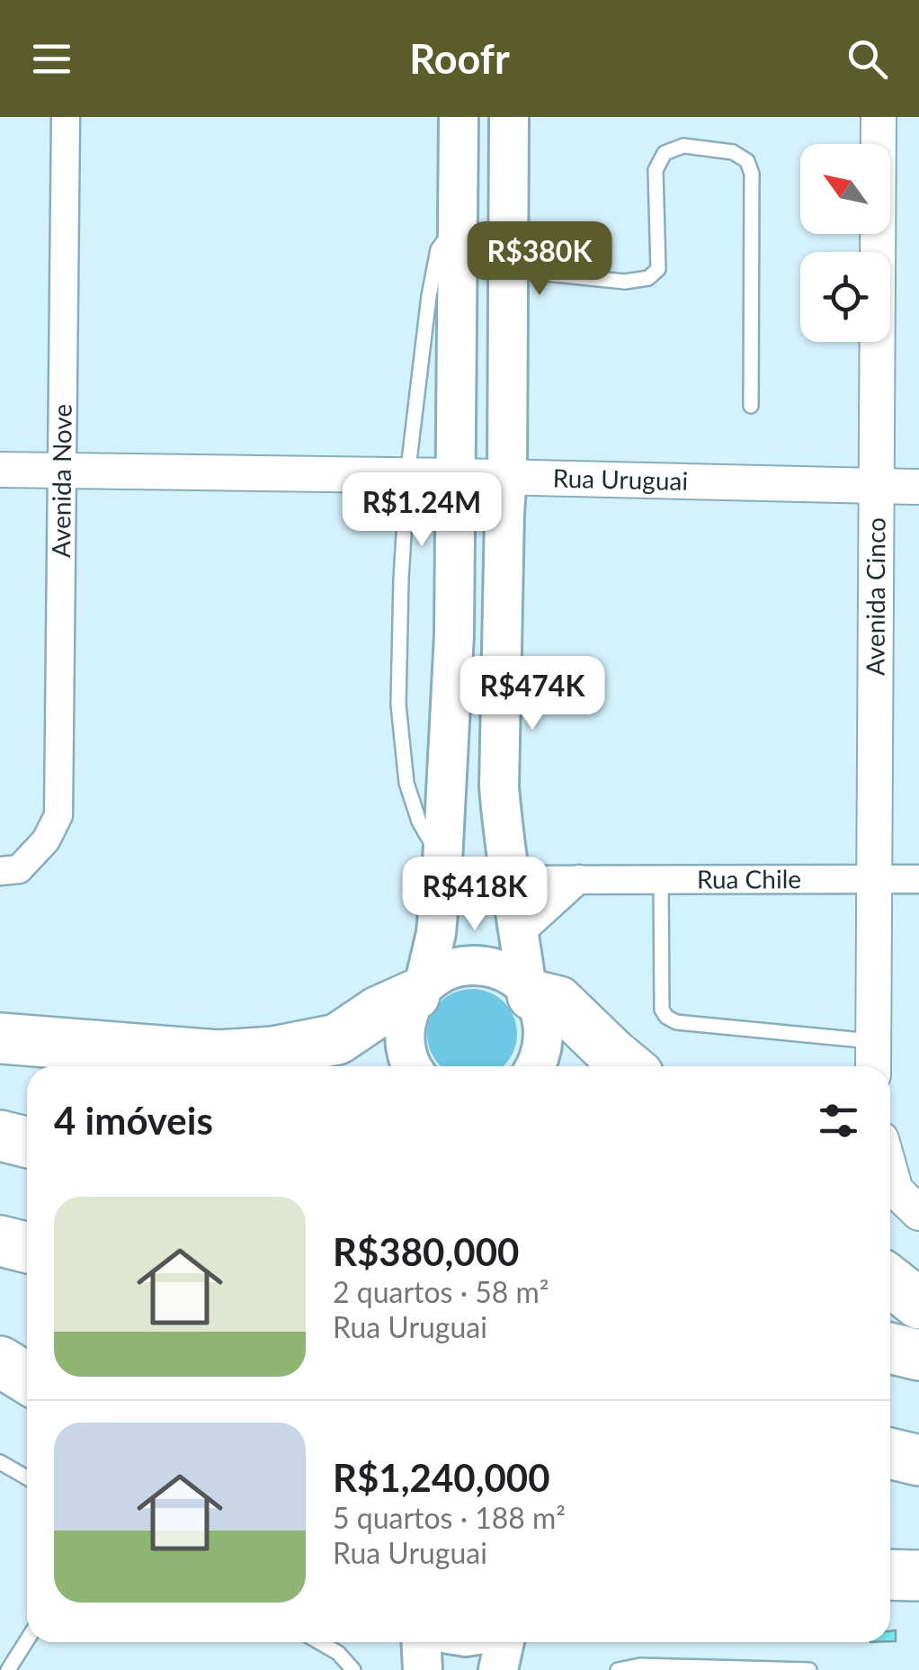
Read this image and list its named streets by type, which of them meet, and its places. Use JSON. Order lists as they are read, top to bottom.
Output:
{
  "streets": {
    "street": [
      "Rua Uruguai",
      "Avenida Nove",
      "Avenida Cinco",
      "Rua Chile"
    ]
  },
  "crossings": [
    ["Rua Uruguai", "Avenida Nove"],
    ["Rua Uruguai", "Avenida Cinco"],
    ["Avenida Cinco", "Rua Chile"]
  ],
  "north": "top left",
  "page": {
    "header": "Roofr",
    "price": [
      "R$380K",
      "R$1.24M",
      "R$474K",
      "R$418K"
    ],
    "heading": "4 imóveis",
    "list": [
      {
        "name": "R$380,000",
        "note": "2 quartos · 58 m² · Rua Uruguai"
      },
      {
        "name": "R$1,240,000",
        "note": "5 quartos · 188 m² · Rua Uruguai"
      }
    ]
  }
}
